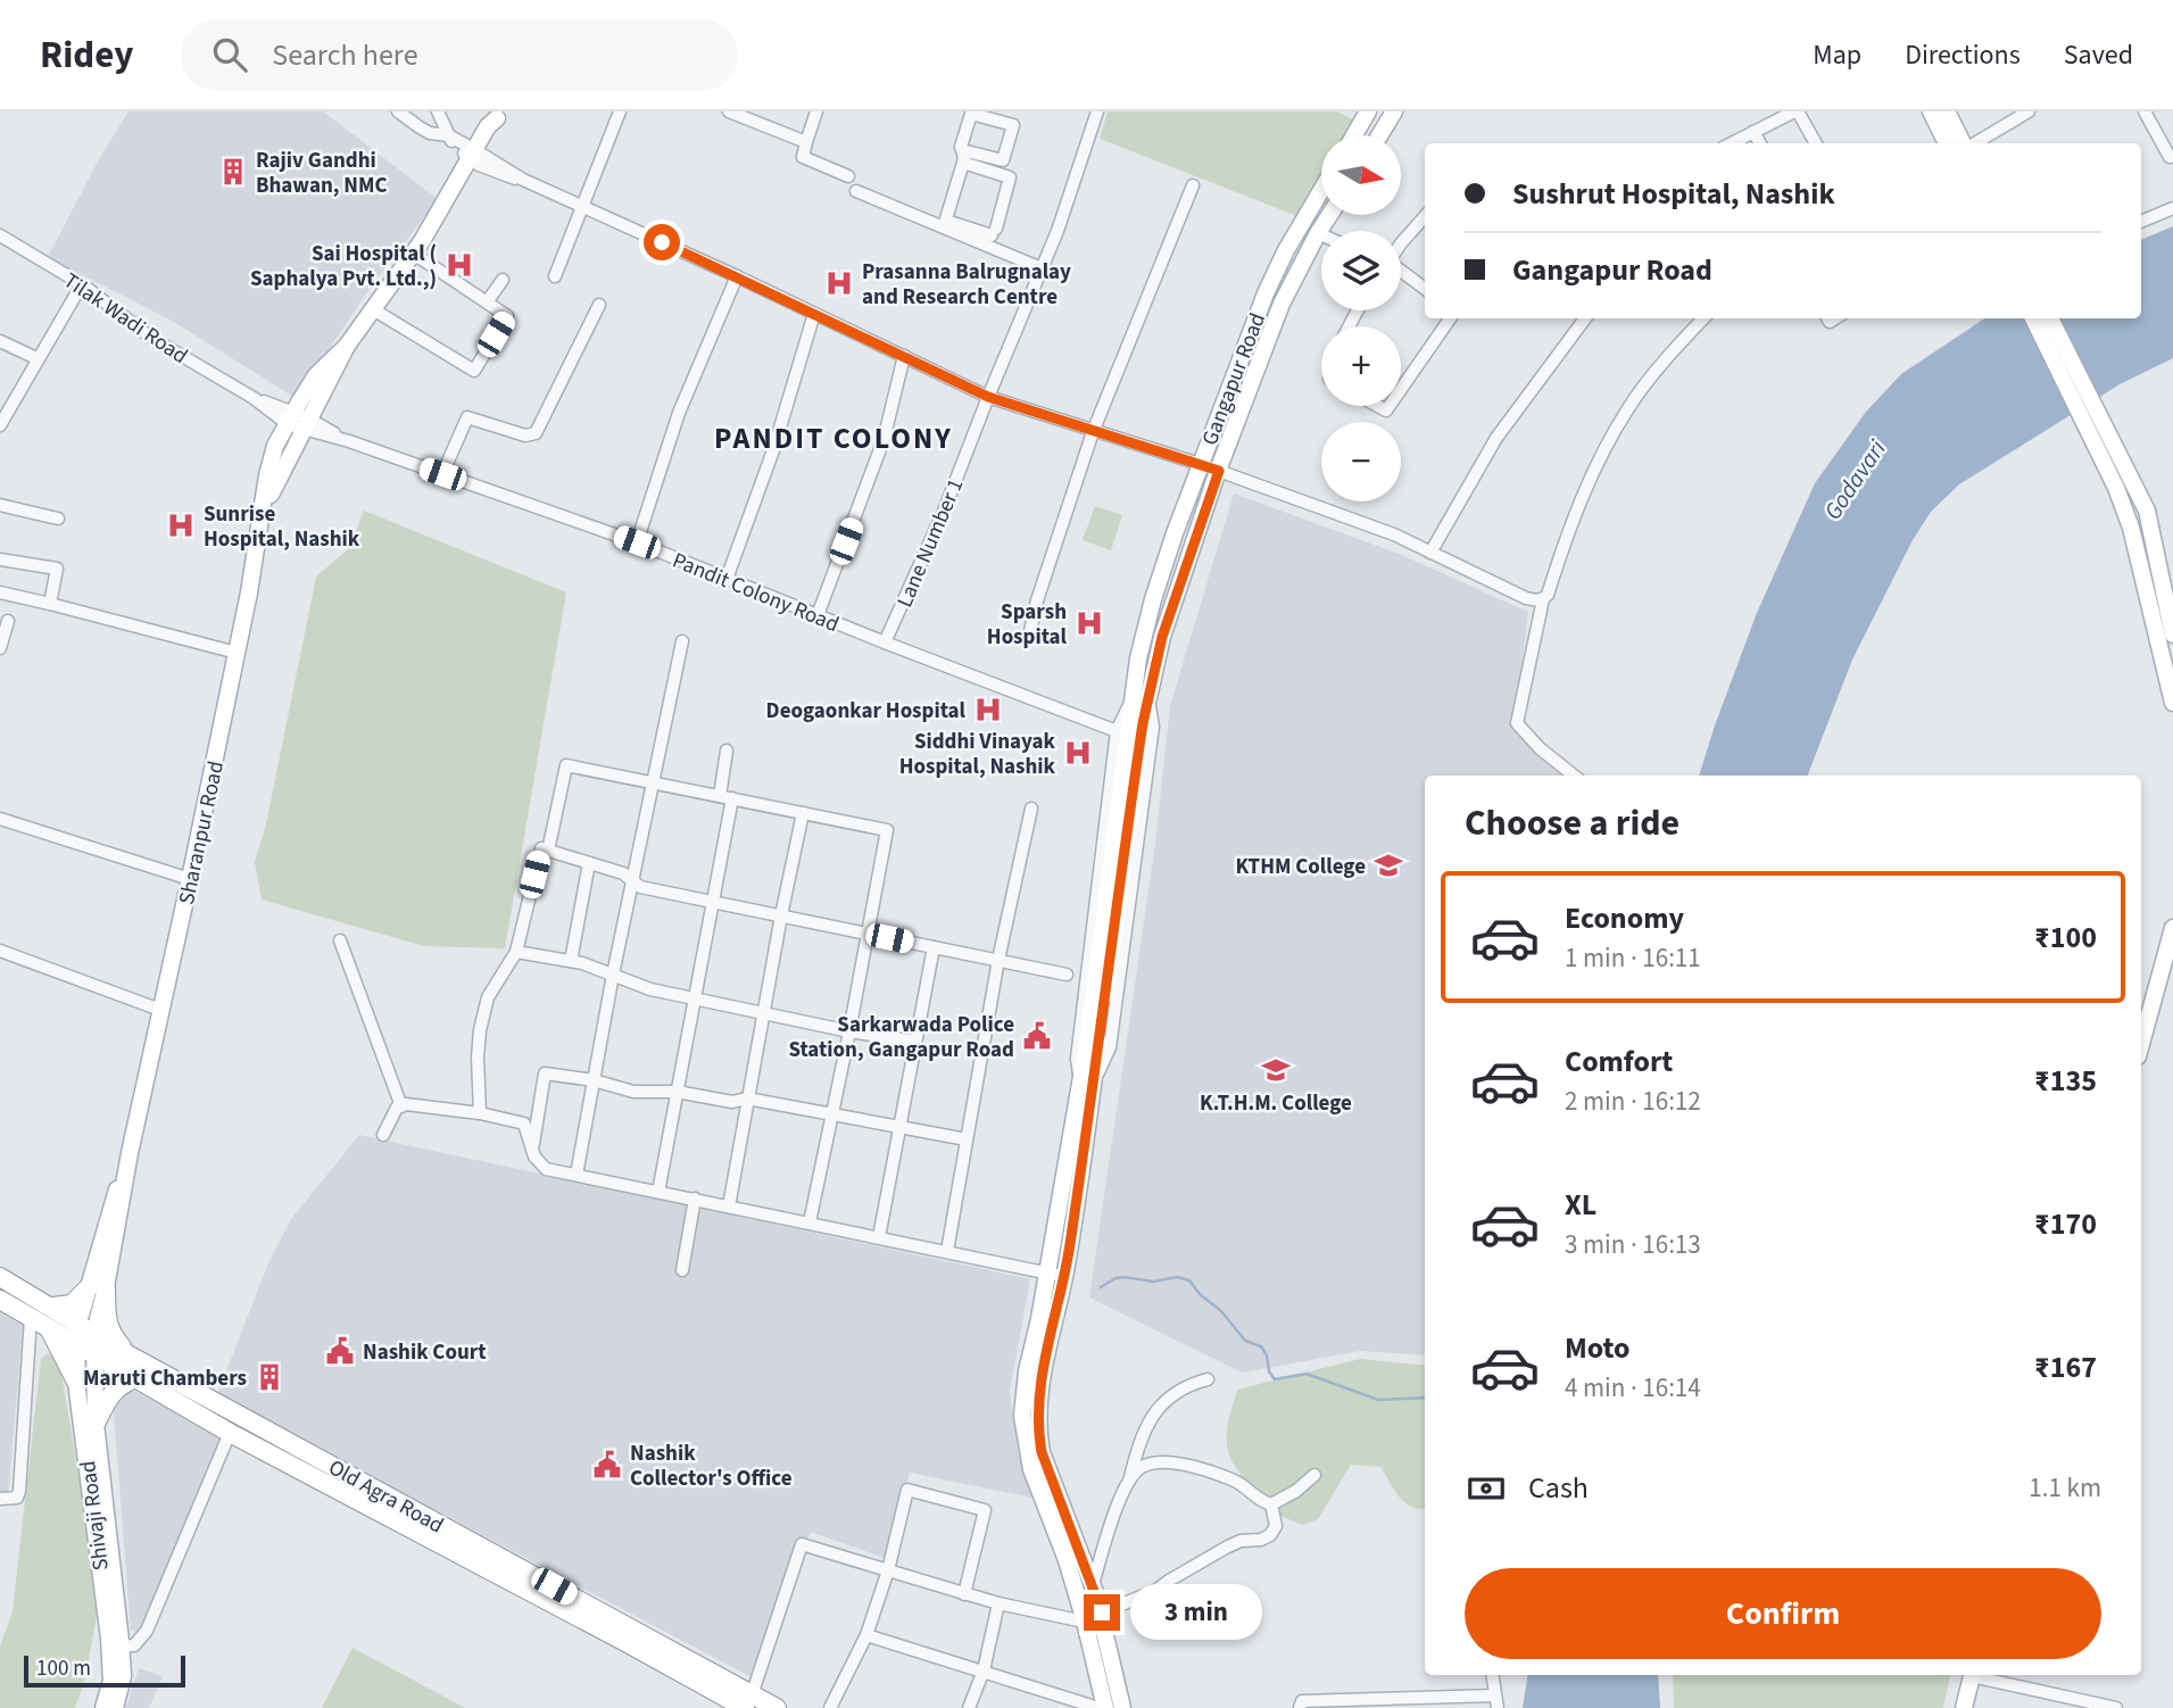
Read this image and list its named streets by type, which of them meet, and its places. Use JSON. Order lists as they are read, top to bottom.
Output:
{
  "streets": {
    "highway": ["Old Agra Road"],
    "main road": ["Gangapur Road", "Sharanpur Road", "Shivaji Road"],
    "street": ["Tilak Wadi Road", "Lane Number 1", "Pandit Colony Road"]
  },
  "crossings": [
    ["Tilak Wadi Road", "Pandit Colony Road"],
    ["Tilak Wadi Road", "Sharanpur Road"],
    ["Lane Number 1", "Pandit Colony Road"],
    ["Pandit Colony Road", "Sharanpur Road"],
    ["Sharanpur Road", "Old Agra Road"],
    ["Sharanpur Road", "Shivaji Road"],
    ["Old Agra Road", "Shivaji Road"]
  ],
  "districts": ["PANDIT COLONY"],
  "water": ["Godavari"],
  "places": {
    "building": ["Rajiv Gandhi Bhawan, NMC", "Maruti Chambers"],
    "hospital": [
      "Sai Hospital ( Saphalya Pvt. Ltd.,)",
      "Prasanna Balrugnalay and Research Centre",
      "Sunrise Hospital, Nashik",
      "Sparsh Hospital",
      "Deogaonkar Hospital",
      "Siddhi Vinayak Hospital, Nashik"
    ],
    "school or university": ["KTHM College", "K.T.H.M. College"],
    "public building": ["Sarkarwada Police Station, Gangapur Road", "Nashik Court", "Nashik Collector's Office"]
  },
  "scale_bar": "100 m",
  "north": "right",
  "page": {
    "header": "Ridey",
    "search": "Search here",
    "nav": ["Map", "Directions", "Saved"],
    "map_buttons": ["+", "−"],
    "banner": ["Sushrut Hospital, Nashik", "Gangapur Road"],
    "heading": "Choose a ride",
    "list": [
      {
        "name": "Economy",
        "note": "1 min · 16:11",
        "value": "₹100"
      },
      {
        "name": "Comfort",
        "note": "2 min · 16:12",
        "value": "₹135"
      },
      {
        "name": "XL",
        "note": "3 min · 16:13",
        "value": "₹170"
      },
      {
        "name": "Moto",
        "note": "4 min · 16:14",
        "value": "₹167"
      }
    ],
    "pay": ["Cash", "1.1 km"],
    "buttons": "Confirm",
    "bubble": "3 min",
    "scale": "100 m"
  }
}
